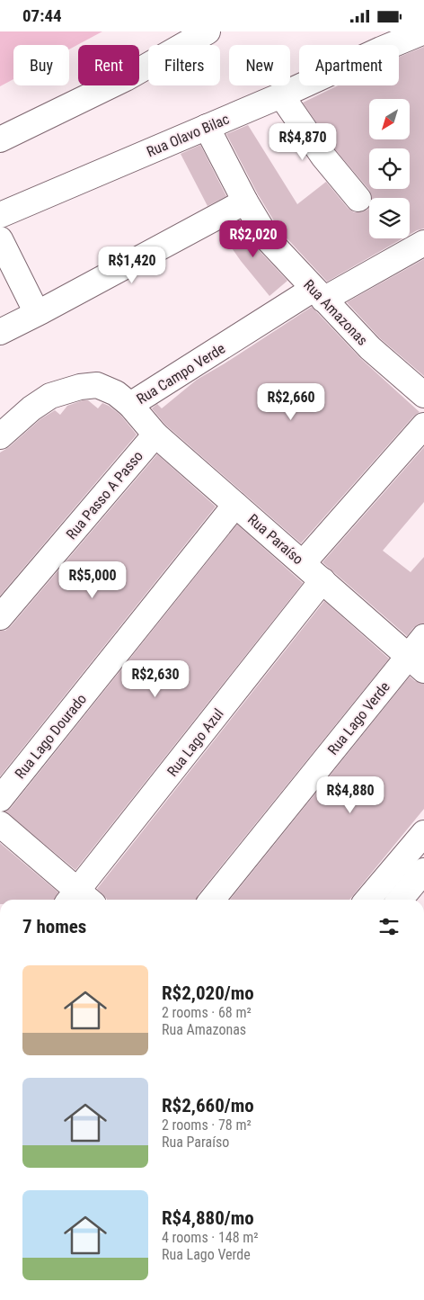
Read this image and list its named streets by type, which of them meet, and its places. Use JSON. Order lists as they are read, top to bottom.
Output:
{
  "streets": {
    "street": [
      "Rua Olavo Bilac",
      "Rua Amazonas",
      "Rua Campo Verde",
      "Rua Passo A Passo",
      "Rua Paraíso",
      "Rua Lago Verde",
      "Rua Lago Dourado",
      "Rua Lago Azul"
    ]
  },
  "crossings": [
    ["Rua Olavo Bilac", "Rua Amazonas"],
    ["Rua Amazonas", "Rua Campo Verde"],
    ["Rua Campo Verde", "Rua Paraíso"],
    ["Rua Passo A Passo", "Rua Paraíso"],
    ["Rua Paraíso", "Rua Lago Verde"],
    ["Rua Paraíso", "Rua Lago Dourado"],
    ["Rua Paraíso", "Rua Lago Azul"]
  ],
  "north": "bottom left",
  "page": {
    "status": "07:44",
    "chip": [
      "Buy",
      "Rent",
      "Filters",
      "New",
      "Apartment"
    ],
    "price": [
      "R$4,870",
      "R$2,020",
      "R$1,420",
      "R$2,660",
      "R$5,000",
      "R$2,630",
      "R$4,880"
    ],
    "heading": "7 homes",
    "list": [
      {
        "name": "R$2,020/mo",
        "note": "2 rooms · 68 m² · Rua Amazonas"
      },
      {
        "name": "R$2,660/mo",
        "note": "2 rooms · 78 m² · Rua Paraíso"
      },
      {
        "name": "R$4,880/mo",
        "note": "4 rooms · 148 m² · Rua Lago Verde"
      }
    ]
  }
}
